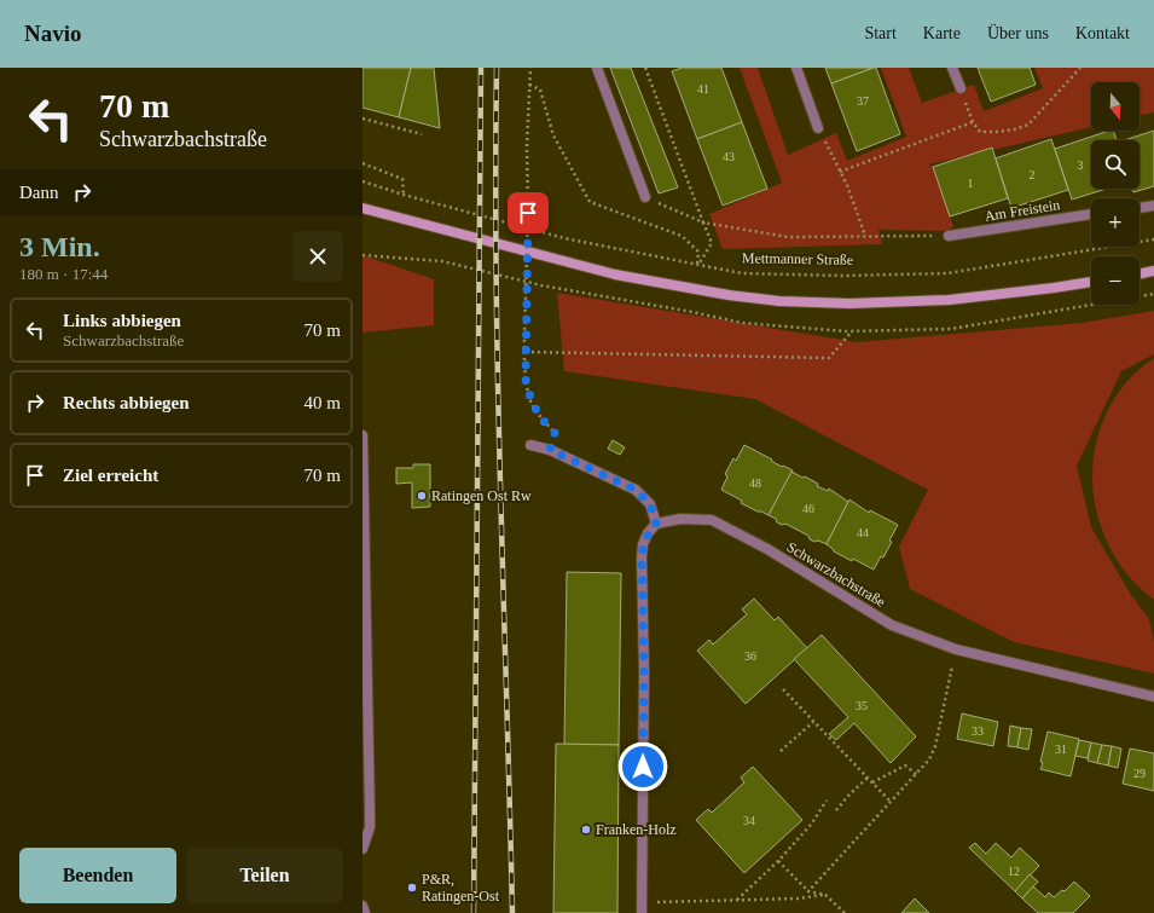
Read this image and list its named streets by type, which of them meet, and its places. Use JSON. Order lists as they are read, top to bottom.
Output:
{
  "streets": {
    "street": ["Am Freistein", "Schwarzbachstraße"],
    "path": ["Mettmanner Straße"]
  },
  "places": ["Ratingen Ost Rw", "Franken-Holz", "P&R, Ratingen-Ost"],
  "house_numbers": [
    "41",
    "37",
    "43",
    "3",
    "2",
    "1",
    "48",
    "46",
    "44",
    "36",
    "35",
    "33",
    "31",
    "29",
    "34",
    "12"
  ],
  "north": "bottom",
  "page": {
    "header": "Navio",
    "nav": [
      "Start",
      "Karte",
      "Über uns",
      "Kontakt"
    ],
    "turn": ["70 m", "Schwarzbachstraße"],
    "map_buttons": ["+", "−"],
    "then": "Dann",
    "heading": ["3 Min.", "180 m · 17:44"],
    "list": [
      {
        "name": "Links abbiegen",
        "note": "Schwarzbachstraße",
        "value": "70 m"
      },
      {
        "name": "Rechts abbiegen",
        "value": "40 m"
      },
      {
        "name": "Ziel erreicht",
        "value": "70 m"
      }
    ],
    "buttons": ["Beenden", "Teilen"]
  }
}
